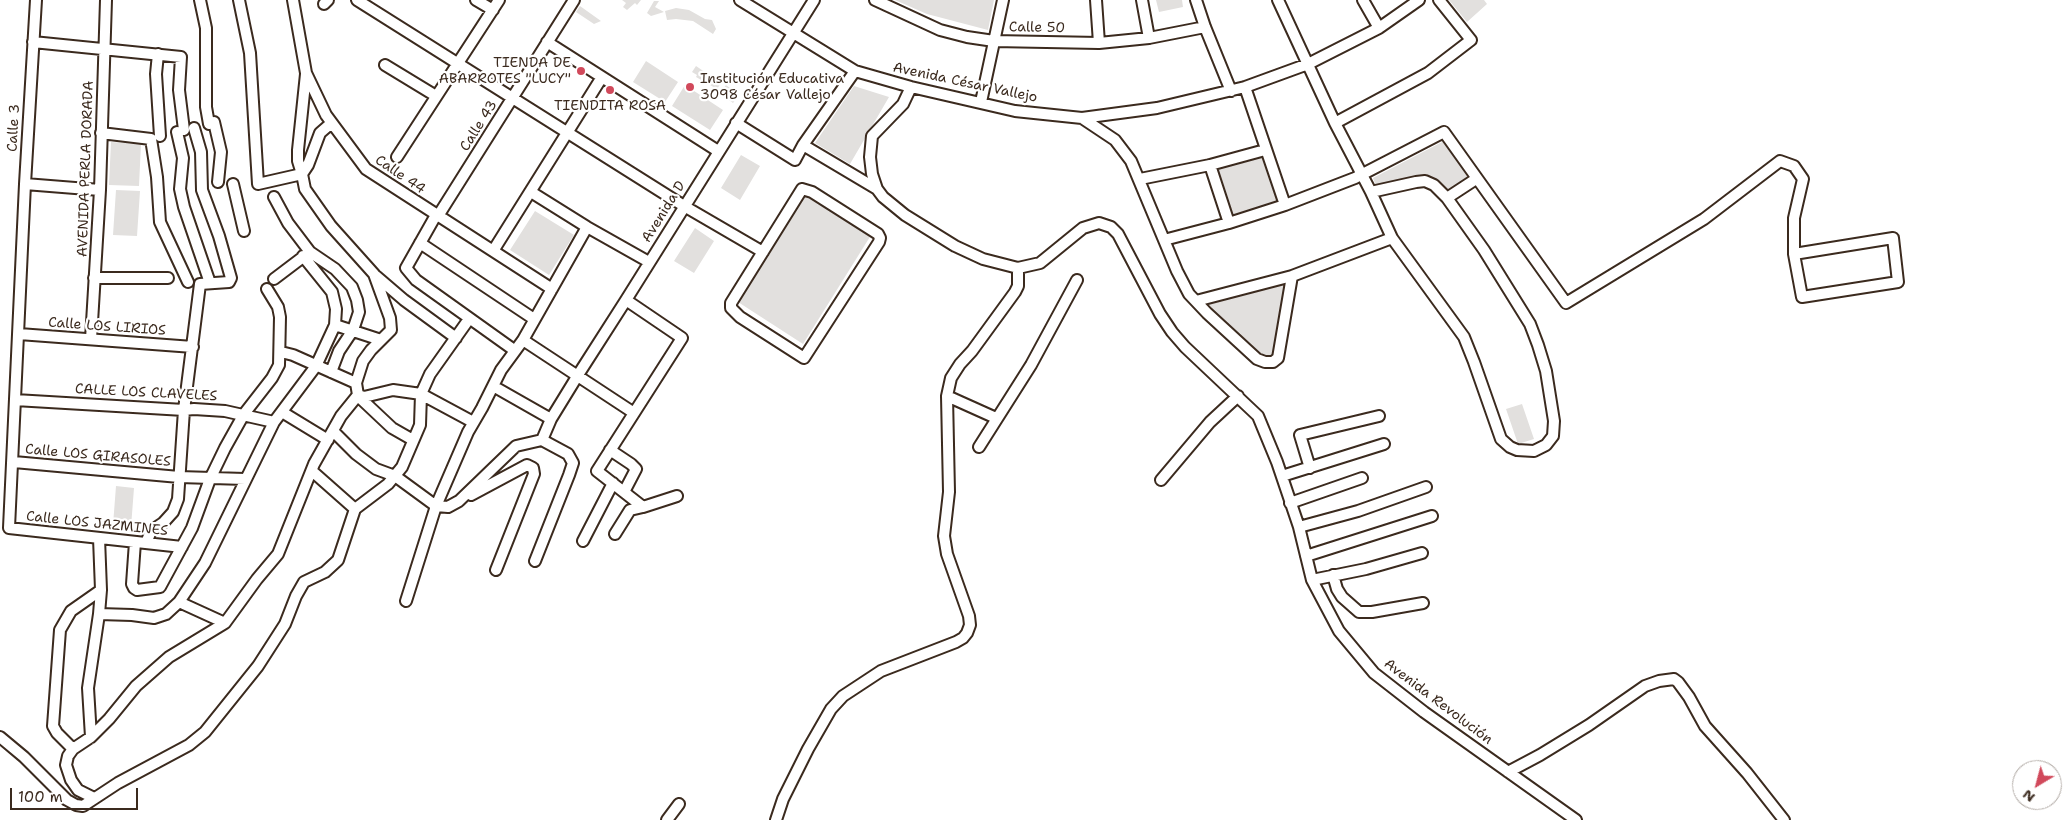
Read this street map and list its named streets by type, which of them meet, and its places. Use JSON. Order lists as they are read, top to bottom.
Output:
{
  "streets": {
    "street": [
      "Calle 50",
      "Avenida César Vallejo",
      "Calle 43",
      "Calle 3",
      "AVENIDA PERLA DORADA",
      "Calle 44",
      "Avenida D",
      "Calle LOS LIRIOS",
      "CALLE LOS CLAVELES",
      "Calle LOS GIRASOLES",
      "Calle LOS JAZMINES",
      "Avenida Revolución"
    ]
  },
  "crossings": [
    ["Avenida César Vallejo", "Avenida D"],
    ["Calle 43", "Calle 44"],
    ["Calle 3", "Calle LOS LIRIOS"],
    ["Calle 3", "CALLE LOS CLAVELES"],
    ["Calle 3", "Calle LOS GIRASOLES"],
    ["Calle 3", "Calle LOS JAZMINES"],
    ["AVENIDA PERLA DORADA", "Calle LOS LIRIOS"]
  ],
  "places": ["TIENDA DE ABARROTES \"LUCY\"", "Institución Educativa 3098 César Vallejo", "TIENDITA ROSA"],
  "scale_bar": "100 m",
  "north": "bottom left"
}
